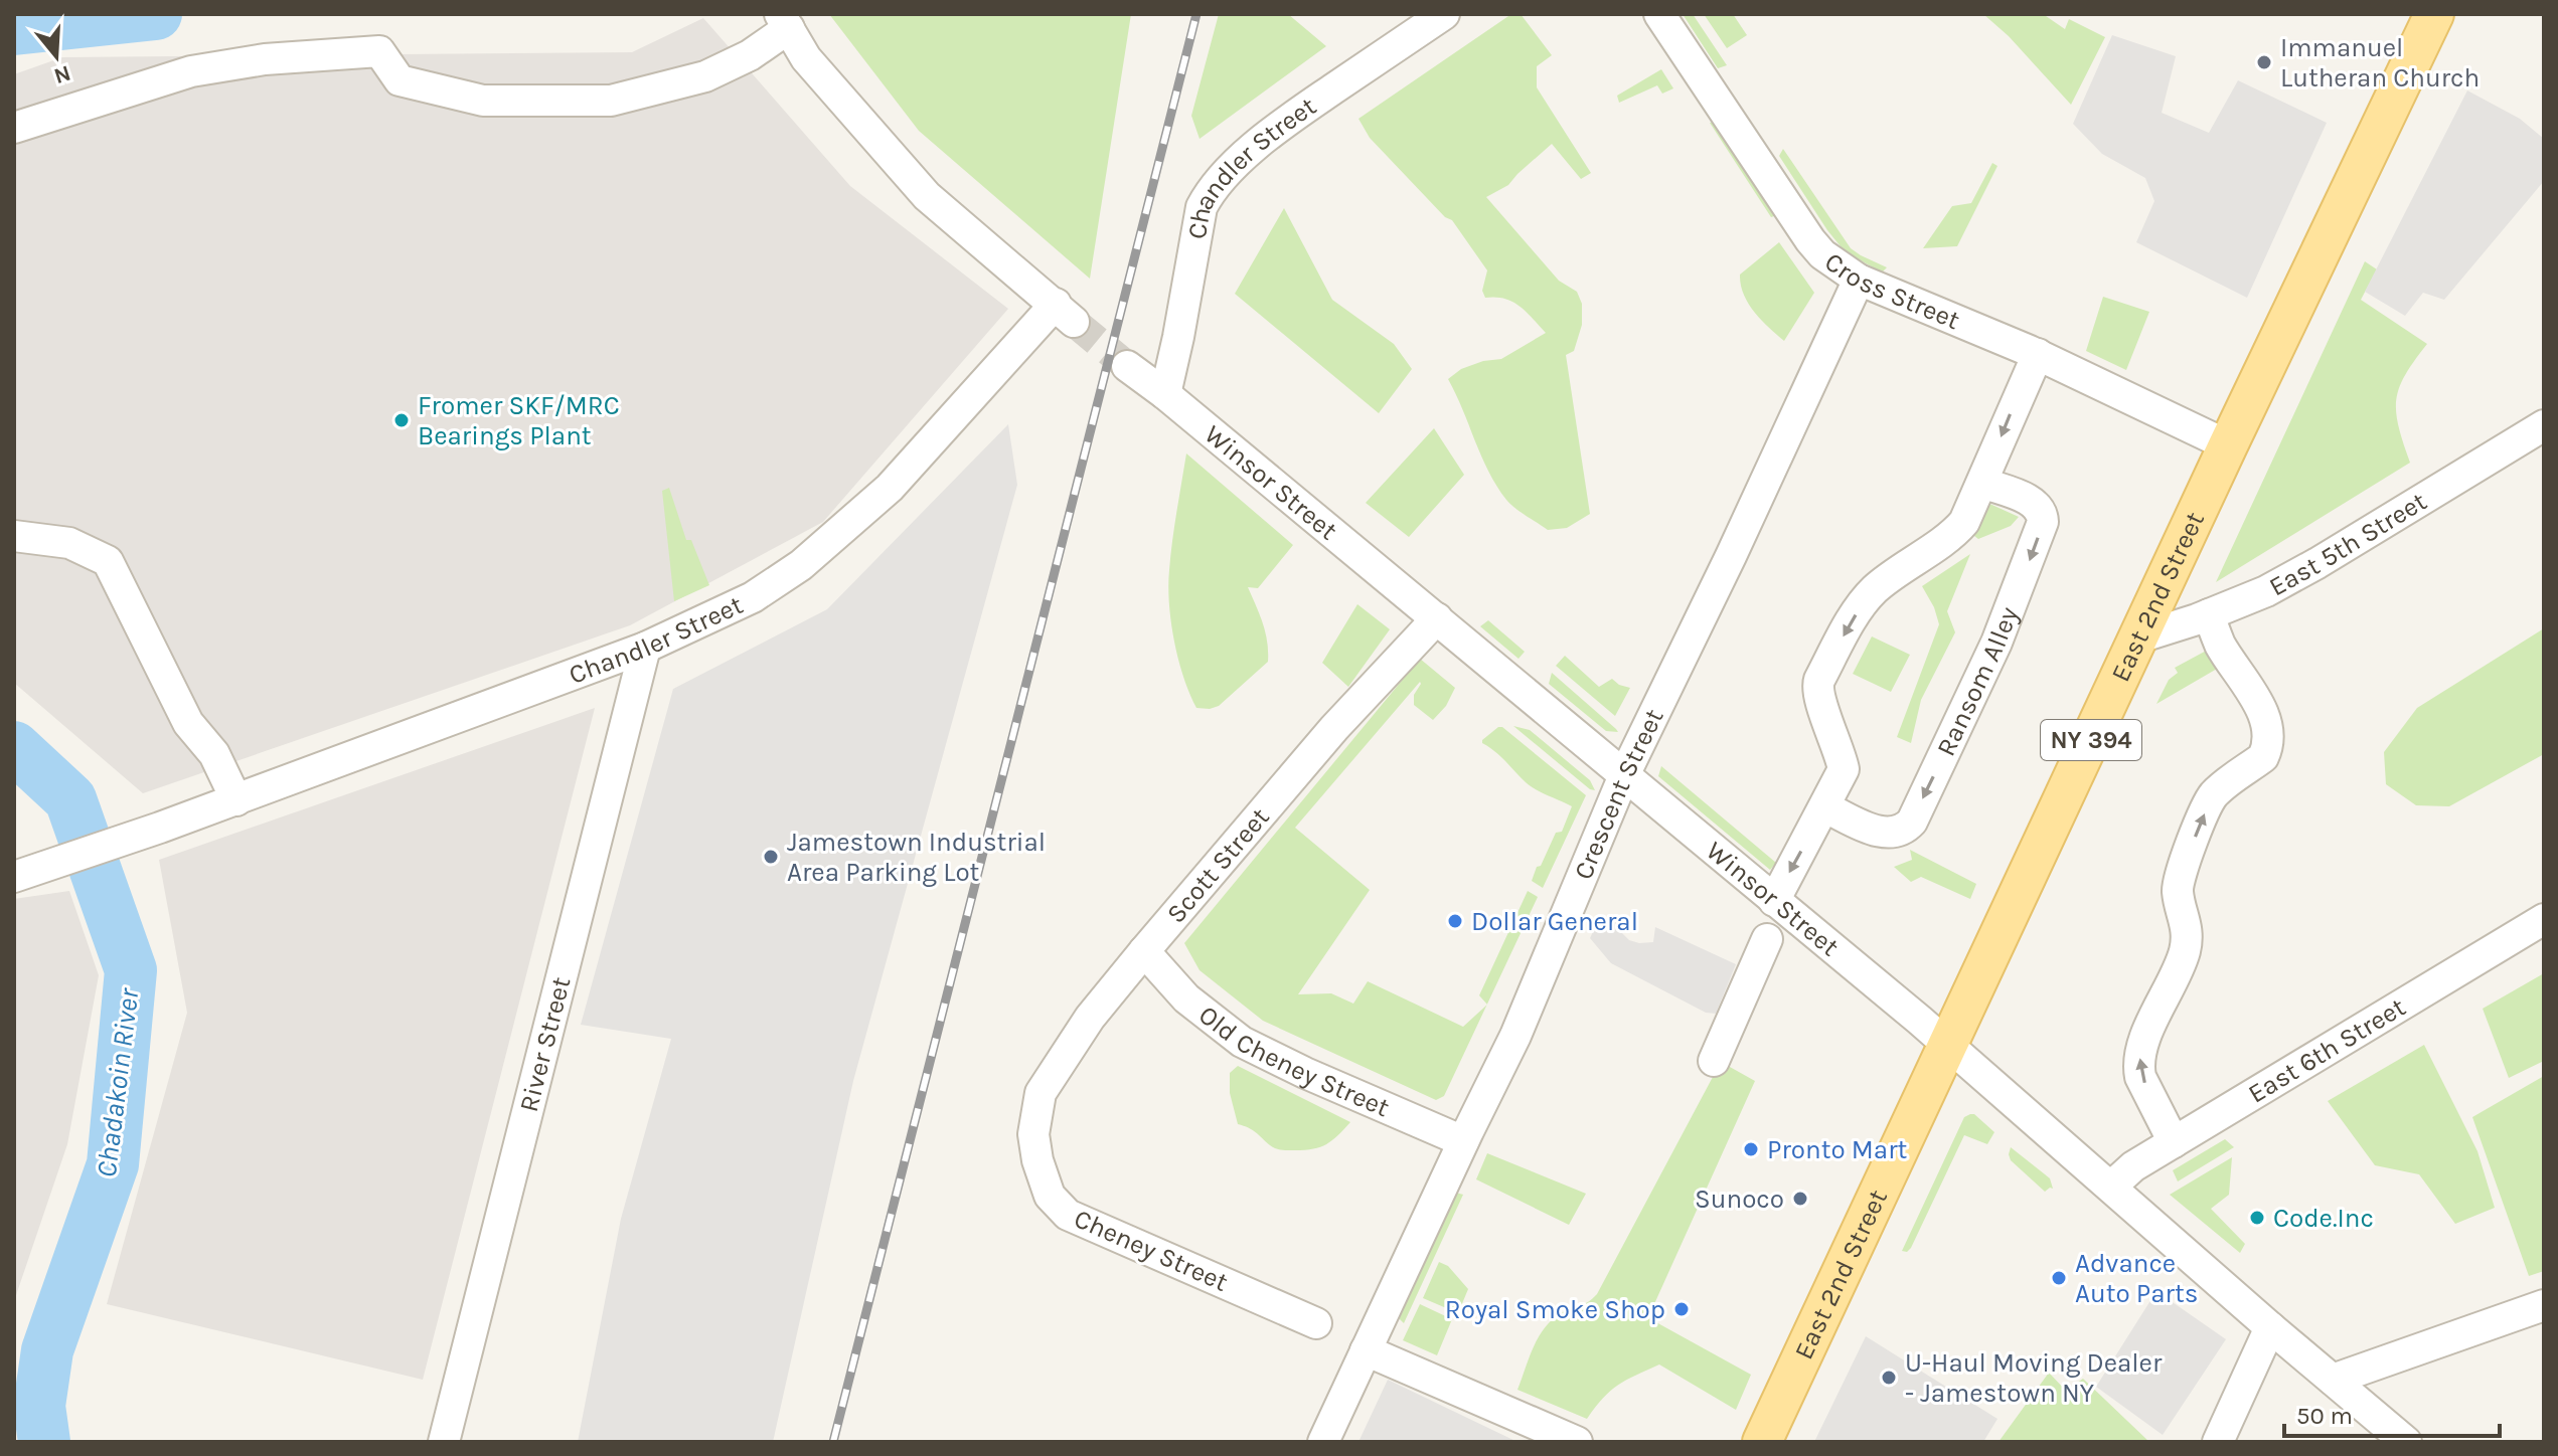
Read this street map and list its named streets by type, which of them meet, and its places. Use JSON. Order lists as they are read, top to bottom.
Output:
{
  "streets": {
    "main road": ["East 2nd Street", "NY 394"],
    "street": [
      "Chandler Street",
      "Cross Street",
      "Winsor Street",
      "East 5th Street",
      "Ransom Alley",
      "Crescent Street",
      "Scott Street",
      "River Street",
      "East 6th Street",
      "Old Cheney Street",
      "Cheney Street"
    ]
  },
  "crossings": [
    ["Chandler Street", "Winsor Street"],
    ["Chandler Street", "River Street"],
    ["Cross Street", "East 2nd Street"],
    ["Cross Street", "Crescent Street"],
    ["Winsor Street", "East 2nd Street"],
    ["Winsor Street", "Crescent Street"],
    ["Winsor Street", "Scott Street"],
    ["Winsor Street", "East 6th Street"],
    ["East 5th Street", "East 2nd Street"],
    ["Crescent Street", "Old Cheney Street"],
    ["Scott Street", "Old Cheney Street"],
    ["Scott Street", "Cheney Street"]
  ],
  "water": ["Chadakoin River"],
  "places": [
    "Immanuel Lutheran Church",
    "Fromer SKF/MRC Bearings Plant",
    "Jamestown Industrial Area Parking Lot",
    "Dollar General",
    "Pronto Mart",
    "Sunoco",
    "Code.Inc",
    "Advance Auto Parts",
    "Royal Smoke Shop",
    "U-Haul Moving Dealer - Jamestown NY"
  ],
  "scale_bar": "50 m",
  "north": "bottom"
}
